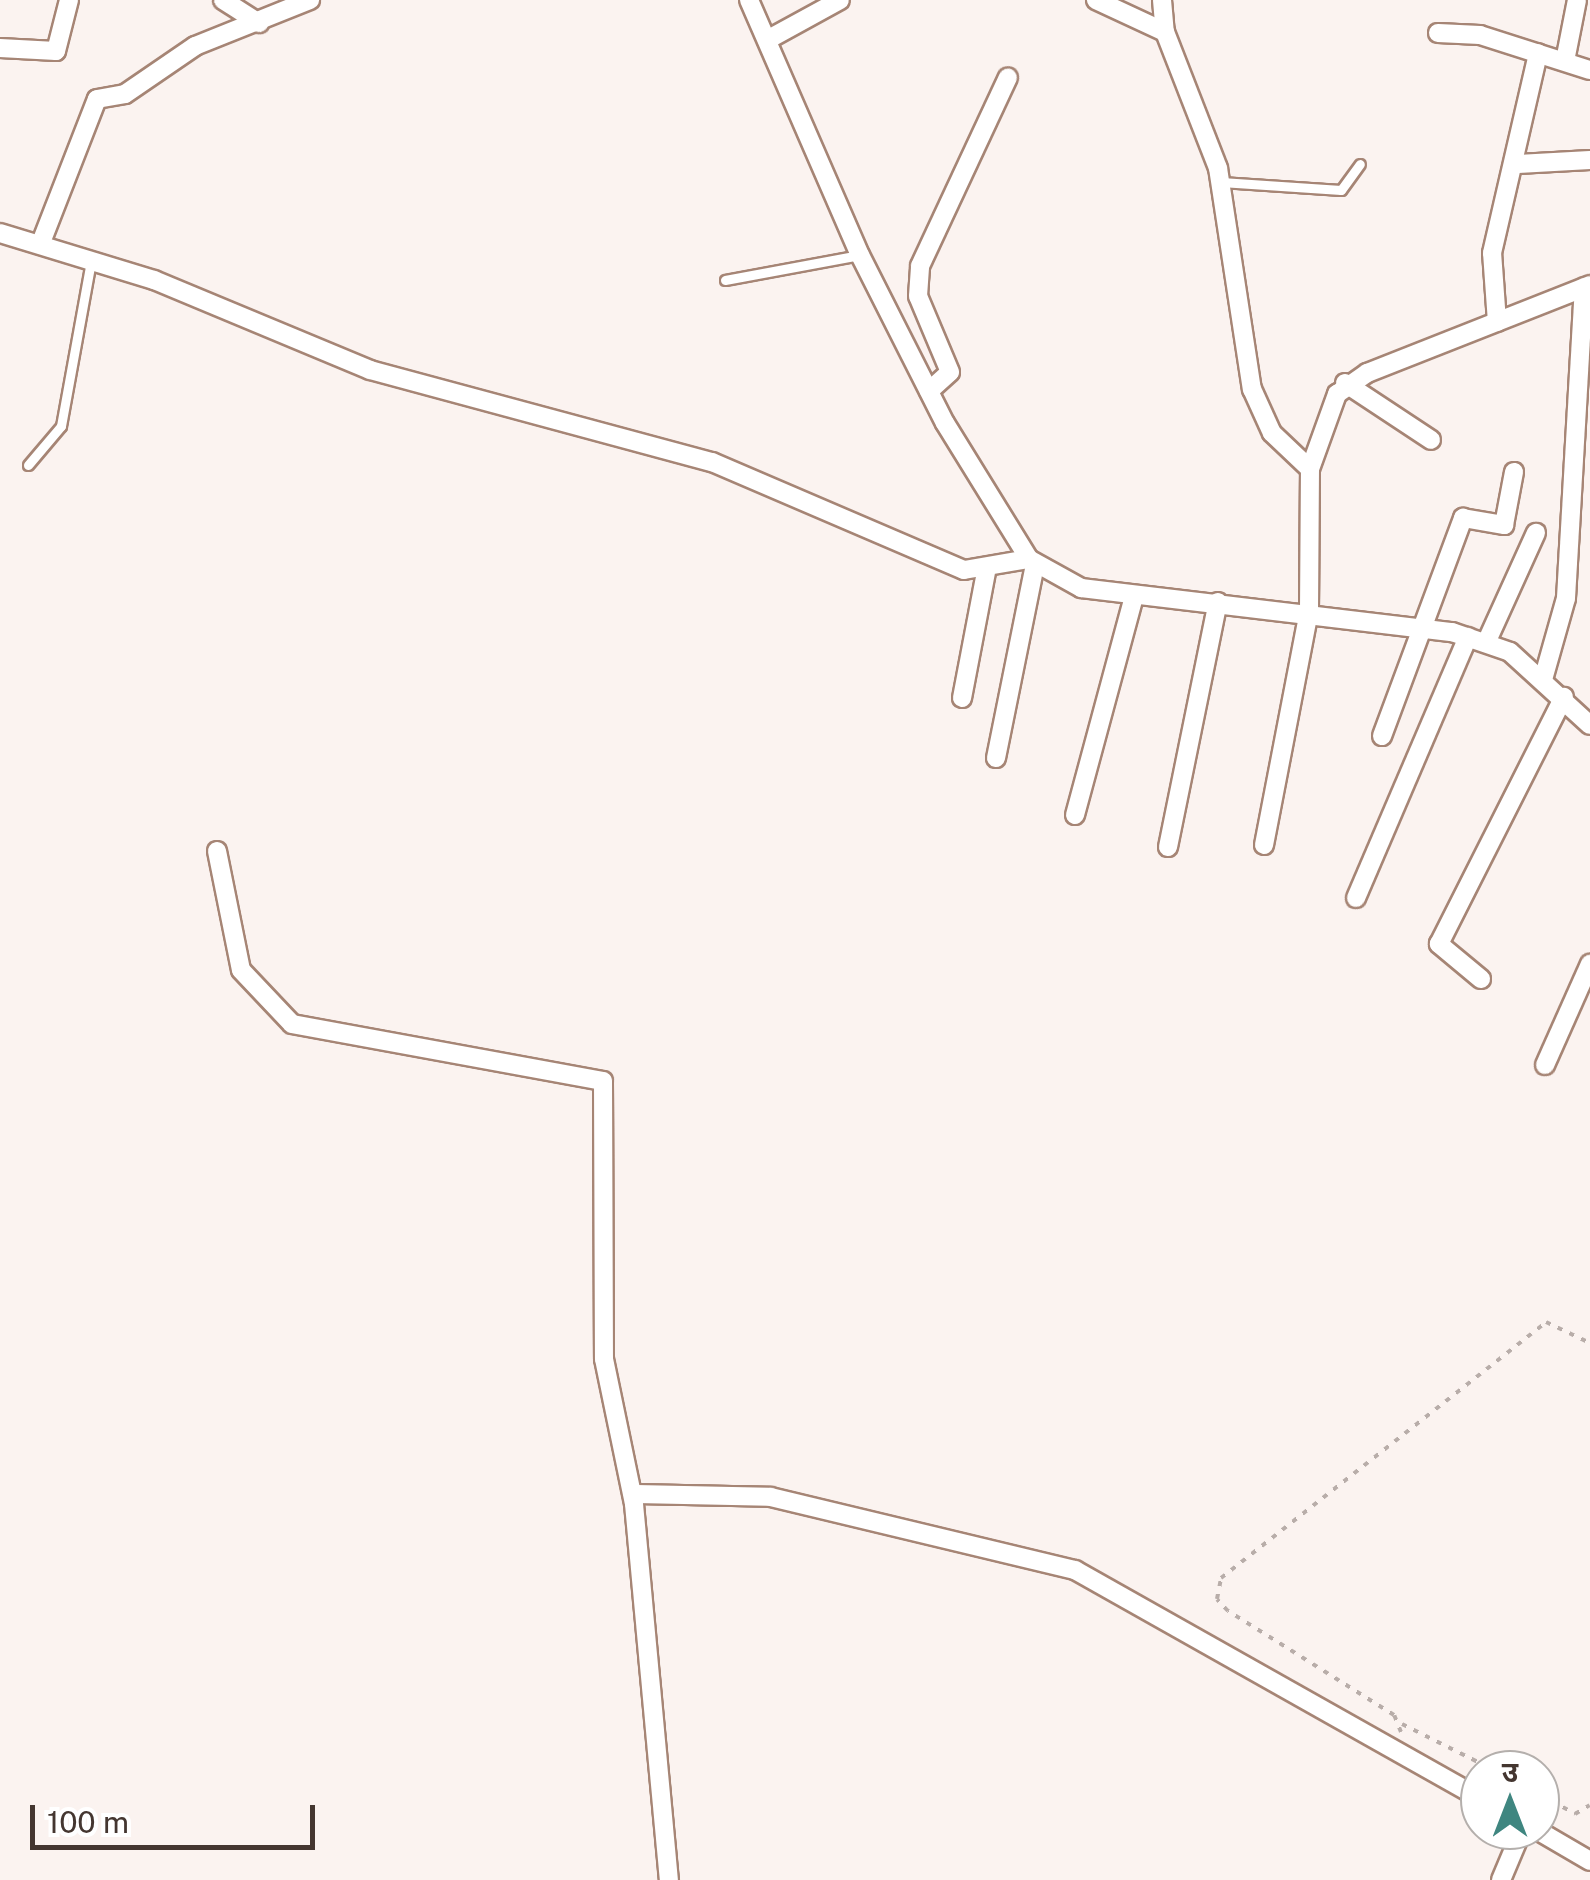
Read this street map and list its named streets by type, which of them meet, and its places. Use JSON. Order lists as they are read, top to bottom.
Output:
{
  "scale_bar": "100 m",
  "north": "top"
}
